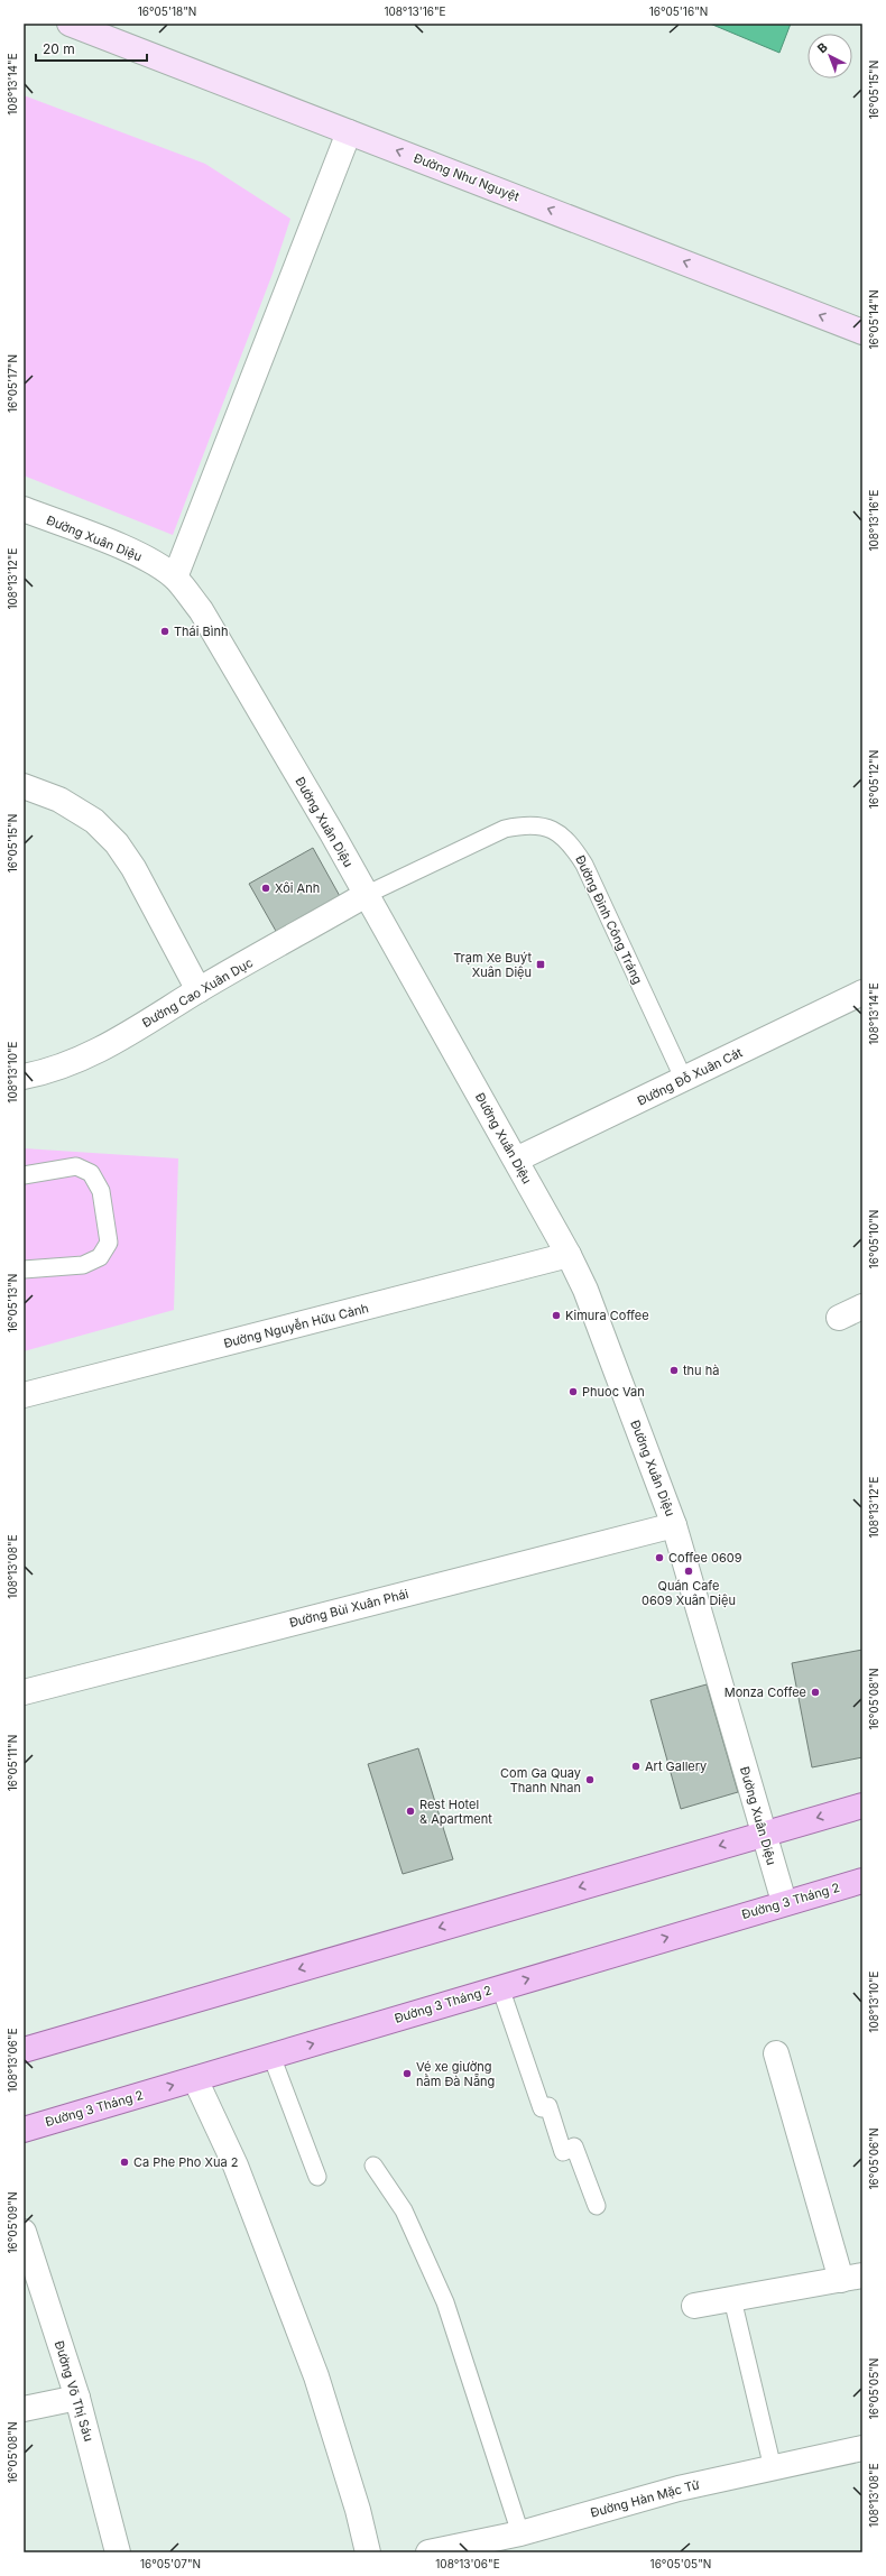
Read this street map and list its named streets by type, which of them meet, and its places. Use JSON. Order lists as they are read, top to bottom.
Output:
{
  "streets": {
    "main road": ["Đường 3 Tháng 2"],
    "street": [
      "Đường Như Nguyệt",
      "Đường Xuân Diệu",
      "Đường Cao Xuân Dục",
      "Đường Đỗ Xuân Cát",
      "Đường Nguyễn Hữu Cảnh",
      "Đường Bùi Xuân Phái",
      "Đường Võ Thị Sáu",
      "Đường Hàn Mặc Tử"
    ],
    "lane": ["Đường Đinh Công Tráng"]
  },
  "crossings": [
    ["Đường Xuân Diệu", "Đường Đinh Công Tráng"],
    ["Đường Xuân Diệu", "Đường Cao Xuân Dục"],
    ["Đường Xuân Diệu", "Đường Đỗ Xuân Cát"],
    ["Đường Xuân Diệu", "Đường Nguyễn Hữu Cảnh"],
    ["Đường Xuân Diệu", "Đường Bùi Xuân Phái"],
    ["Đường Xuân Diệu", "Đường 3 Tháng 2"],
    ["Đường Đinh Công Tráng", "Đường Cao Xuân Dục"],
    ["Đường Đinh Công Tráng", "Đường Đỗ Xuân Cát"]
  ],
  "one_way": ["Đường Như Nguyệt"],
  "places": {
    "other": [
      "Thái Bình",
      "Xôi Anh",
      "Kimura Coffee",
      "thu hà",
      "Phuoc Van",
      "Coffee 0609",
      "Quán Cafe 0609 Xuân Diệu",
      "Monza Coffee",
      "Art Gallery",
      "Com Ga Quay Thanh Nhan",
      "Rest Hotel & Apartment",
      "Vé xe giường nằm Đà Nẵng",
      "Ca Phe Pho Xua 2"
    ],
    "transit": ["Trạm Xe Buýt Xuân Diệu"]
  },
  "scale_bar": "20 m",
  "north": "top left",
  "coordinates": [
    "16°05'18\"N",
    "108°13'16\"E",
    "16°05'16\"N",
    "108°13'14\"E",
    "16°05'15\"N",
    "16°05'14\"N",
    "16°05'17\"N",
    "108°13'12\"E",
    "16°05'12\"N",
    "108°13'10\"E",
    "16°05'10\"N",
    "16°05'13\"N",
    "108°13'08\"E",
    "16°05'08\"N",
    "16°05'11\"N",
    "108°13'06\"E",
    "16°05'06\"N",
    "16°05'09\"N",
    "16°05'05\"N",
    "16°05'07\"N"
  ]
}
